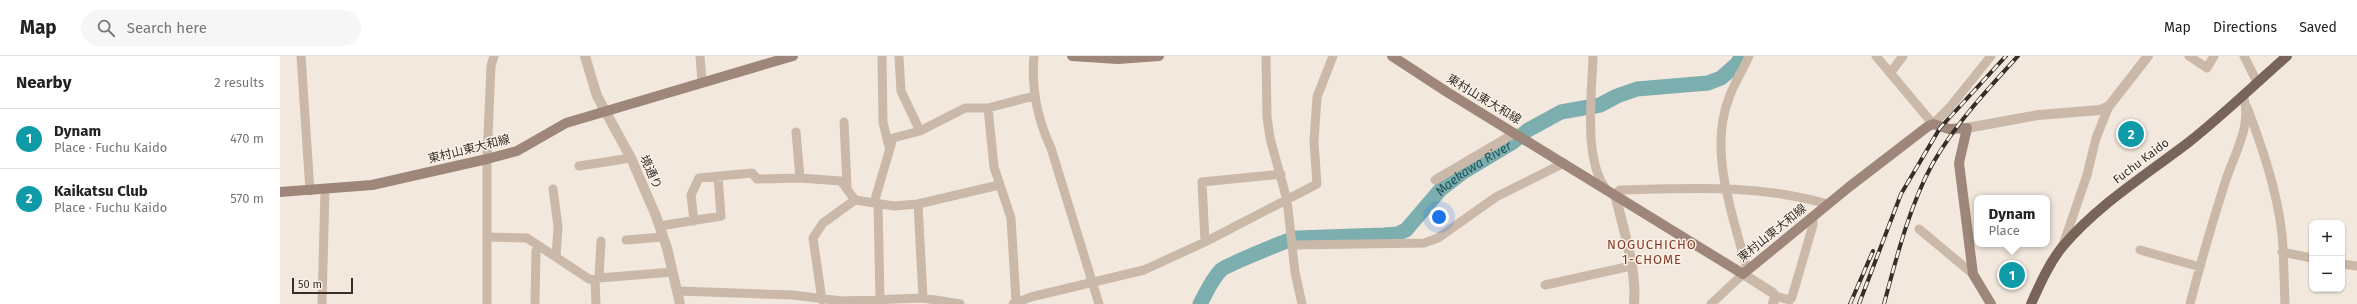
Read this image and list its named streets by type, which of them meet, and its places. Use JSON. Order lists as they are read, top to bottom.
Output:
{
  "streets": {
    "main road": ["東村山東大和線", "Fuchu Kaido"],
    "street": ["境通り"]
  },
  "crossings": [
    ["東村山東大和線", "境通り"]
  ],
  "districts": ["NOGUCHICHO 1-CHOME"],
  "water": ["Maekawa River"],
  "scale_bar": "50 m",
  "page": {
    "header": "Map",
    "search": "Search here",
    "nav": ["Map", "Directions", "Saved"],
    "heading": ["Nearby", "2 results"],
    "list": [
      {
        "mark": "1",
        "name": "Dynam",
        "note": "Place · Fuchu Kaido",
        "value": "470 m"
      },
      {
        "mark": "2",
        "name": "Kaikatsu Club",
        "note": "Place · Fuchu Kaido",
        "value": "570 m"
      }
    ],
    "pins": ["2", "1"],
    "popup": ["Dynam", "Place"],
    "map_buttons": ["+", "−"],
    "scale": "50 m"
  }
}
